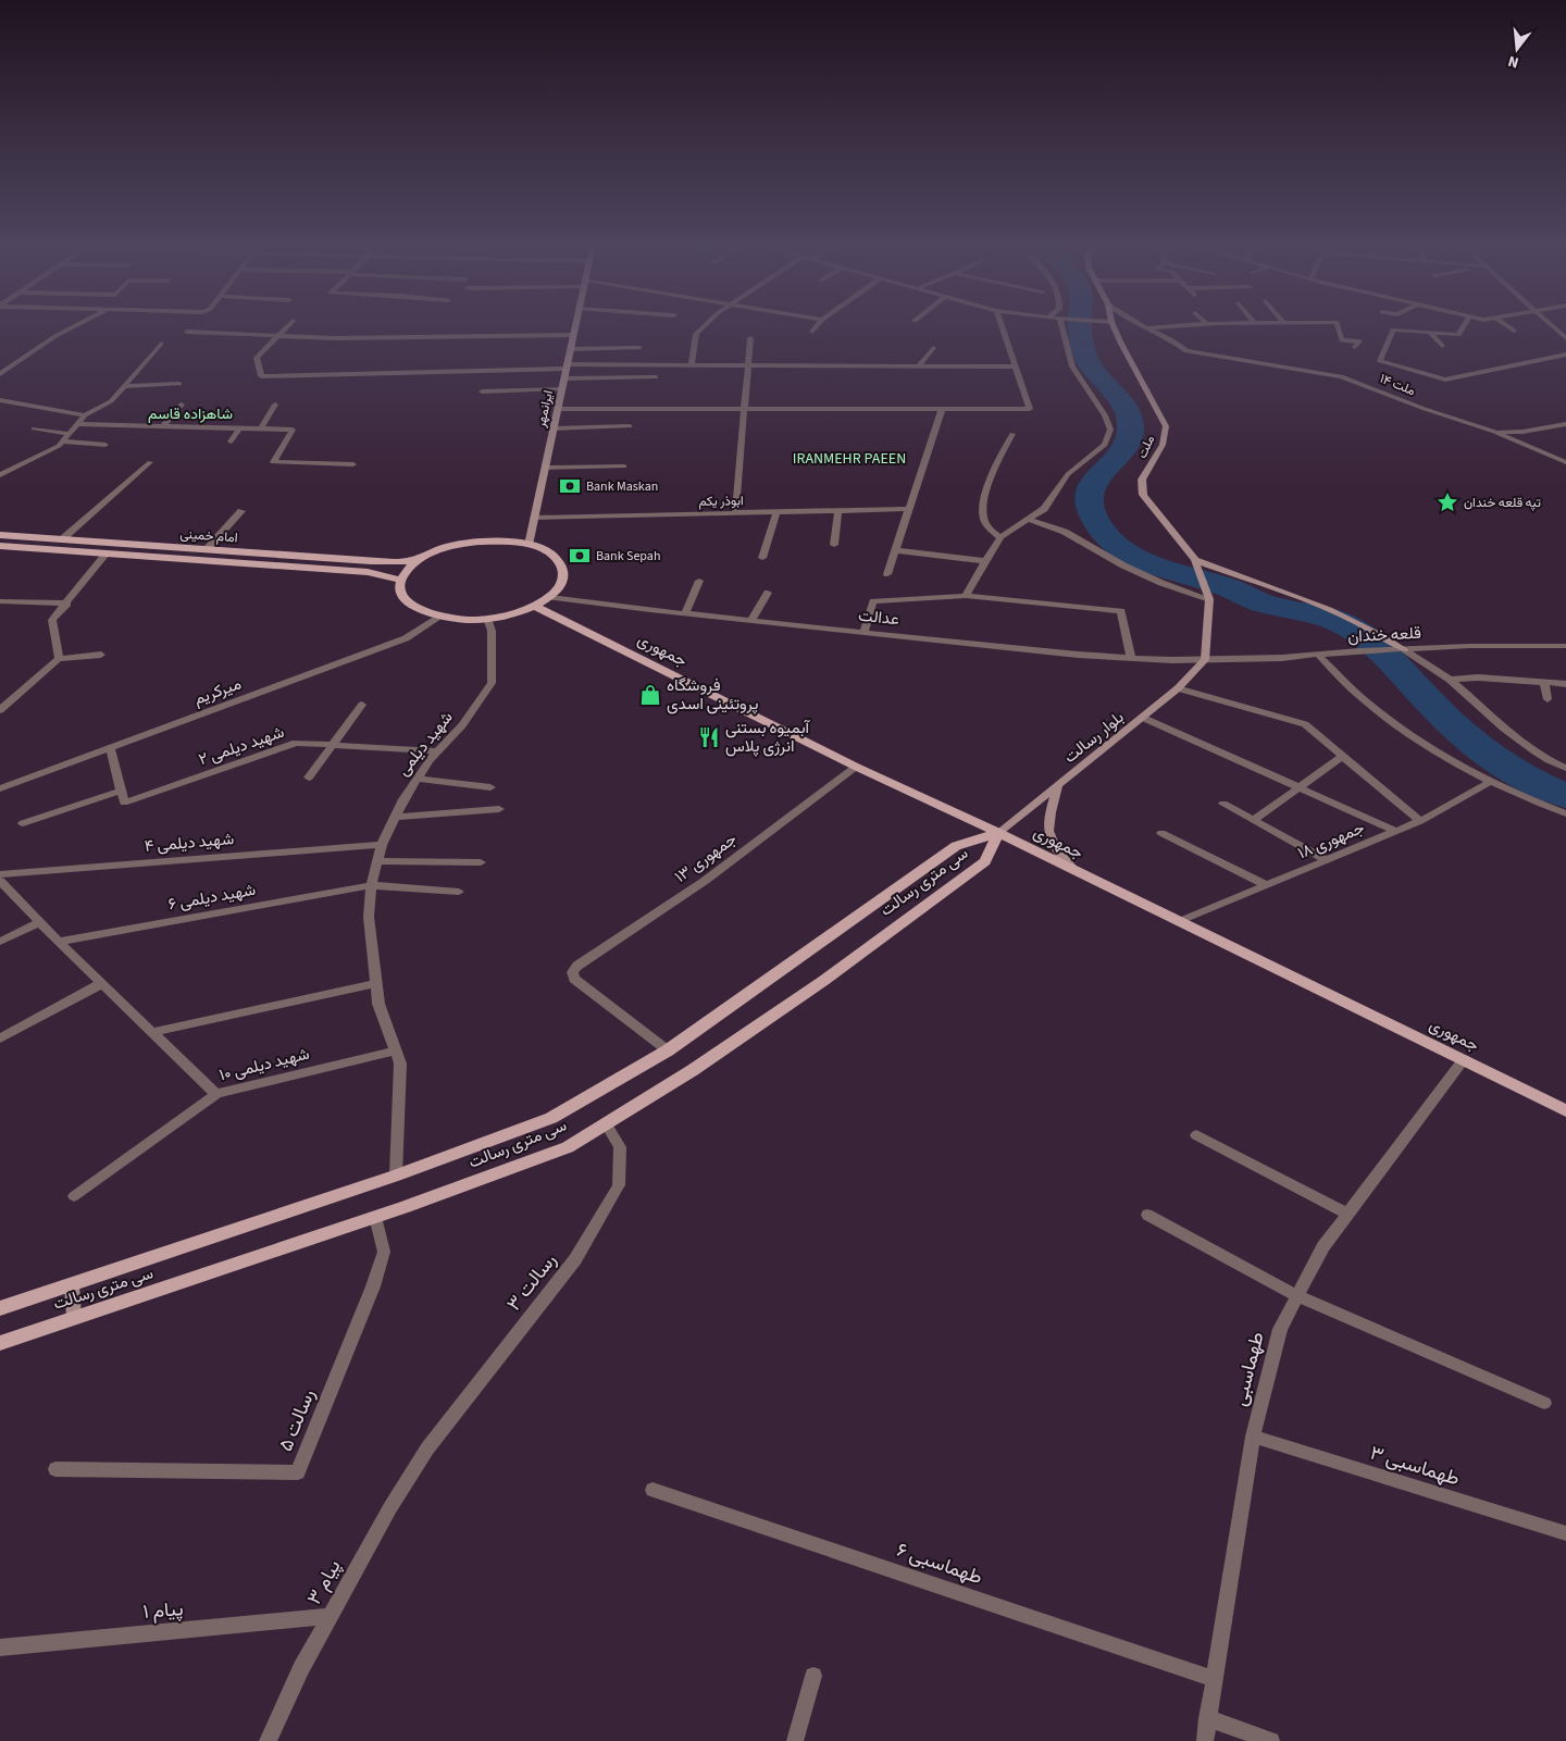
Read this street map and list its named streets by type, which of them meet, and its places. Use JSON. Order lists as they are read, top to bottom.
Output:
{
  "streets": {
    "main road": [
      "ایرانمهر",
      "ملت",
      "امام خمینی",
      "جمهوری",
      "بلوار رسالت",
      "سی متری رسالت"
    ],
    "street": [
      "۱۴ ملت",
      "ابوذر یکم",
      "عدالت",
      "قلعه خندان",
      "میرکریم",
      "شهید دیلمی",
      "۲ شهید دیلمی",
      "جمهوری ۱۸",
      "۴ شهید دیلمی",
      "۱۳ جمهوری",
      "۶ شهید دیلمی",
      "۱۰ شهید دیلمی",
      "۳ رسالت",
      "طهماسبی",
      "۵ رسالت",
      "۳ طهماسبی",
      "۶ طهماسبی",
      "۳ پیام",
      "۱ پیام"
    ]
  },
  "crossings": [
    ["ایرانمهر", "ابوذر یکم"],
    ["ملت", "عدالت"],
    ["ملت", "قلعه خندان"],
    ["ملت", "بلوار رسالت"],
    ["عدالت", "قلعه خندان"],
    ["عدالت", "بلوار رسالت"],
    ["قلعه خندان", "بلوار رسالت"],
    ["جمهوری", "بلوار رسالت"],
    ["جمهوری", "جمهوری ۱۸"],
    ["جمهوری", "۱۳ جمهوری"],
    ["جمهوری", "سی متری رسالت"],
    ["جمهوری", "طهماسبی"],
    ["بلوار رسالت", "سی متری رسالت"],
    ["شهید دیلمی", "۲ شهید دیلمی"],
    ["شهید دیلمی", "۴ شهید دیلمی"],
    ["شهید دیلمی", "سی متری رسالت"],
    ["شهید دیلمی", "۶ شهید دیلمی"],
    ["شهید دیلمی", "۱۰ شهید دیلمی"],
    ["۱۳ جمهوری", "سی متری رسالت"],
    ["سی متری رسالت", "۳ رسالت"],
    ["سی متری رسالت", "۵ رسالت"],
    ["۳ رسالت", "۳ پیام"],
    ["طهماسبی", "۳ طهماسبی"],
    ["طهماسبی", "۶ طهماسبی"],
    ["۳ پیام", "۱ پیام"]
  ],
  "districts": ["شاهزاده قاسم", "IRANMEHR PAEEN"],
  "places": {
    "bank": ["Bank Maskan", "Bank Sepah"],
    "place": ["تپه قلعه خندان"],
    "shop": ["فروشگاه پروتئینی اسدی"],
    "restaurant": ["آبمیوه بستنی انرژی پلاس"]
  },
  "north": "bottom"
}
